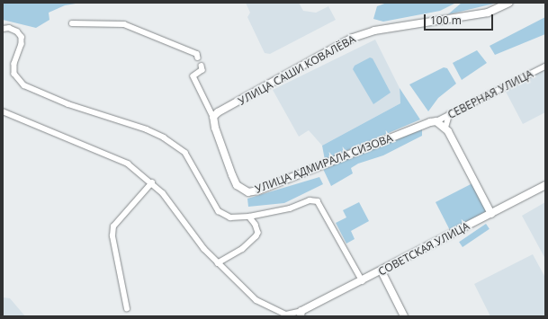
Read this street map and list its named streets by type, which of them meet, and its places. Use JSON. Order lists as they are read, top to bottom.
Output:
{
  "streets": {
    "street": [
      "УЛИЦА САШИ КОВАЛЁВА",
      "СЕВЕРНАЯ УЛИЦА",
      "УЛИЦА АДМИРАЛА СИЗОВА",
      "СОВЕТСКАЯ УЛИЦА"
    ]
  },
  "crossings": [
    ["УЛИЦА САШИ КОВАЛЁВА", "УЛИЦА АДМИРАЛА СИЗОВА"],
    ["СЕВЕРНАЯ УЛИЦА", "УЛИЦА АДМИРАЛА СИЗОВА"]
  ],
  "scale_bar": "100 m"
}
